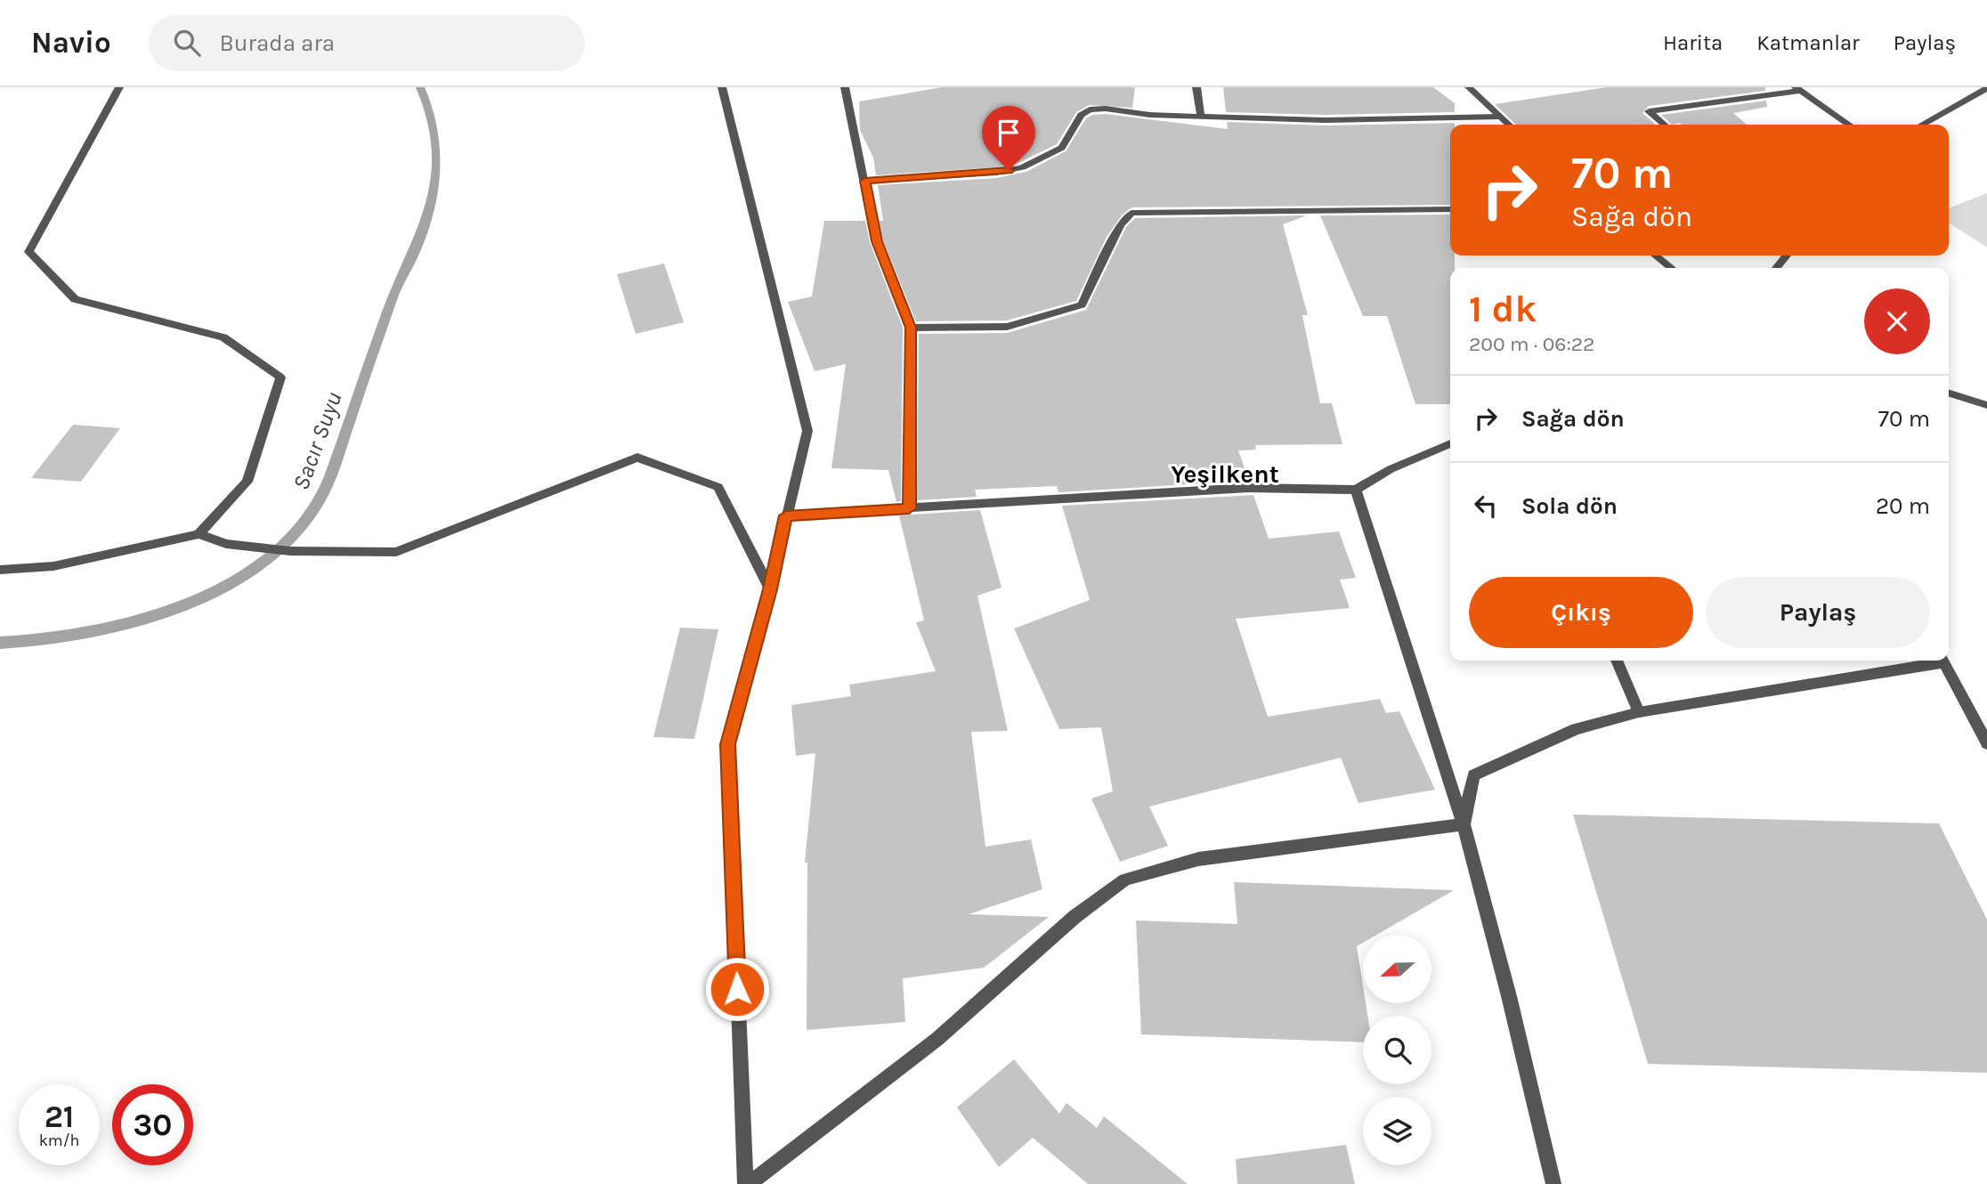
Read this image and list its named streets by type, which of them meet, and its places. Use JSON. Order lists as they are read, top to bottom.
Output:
{
  "districts": ["Yeşilkent"],
  "water": ["Sacır Suyu"],
  "north": "left",
  "page": {
    "header": "Navio",
    "search": "Burada ara",
    "nav": ["Harita", "Katmanlar", "Paylaş"],
    "turn": ["70 m", "Sağa dön"],
    "heading": ["1 dk", "200 m · 06:22"],
    "list": [
      {
        "name": "Sağa dön",
        "value": "70 m"
      },
      {
        "name": "Sola dön",
        "value": "20 m"
      }
    ],
    "buttons": ["Çıkış", "Paylaş"],
    "speed": "21 km/h",
    "limit": "30"
  }
}
